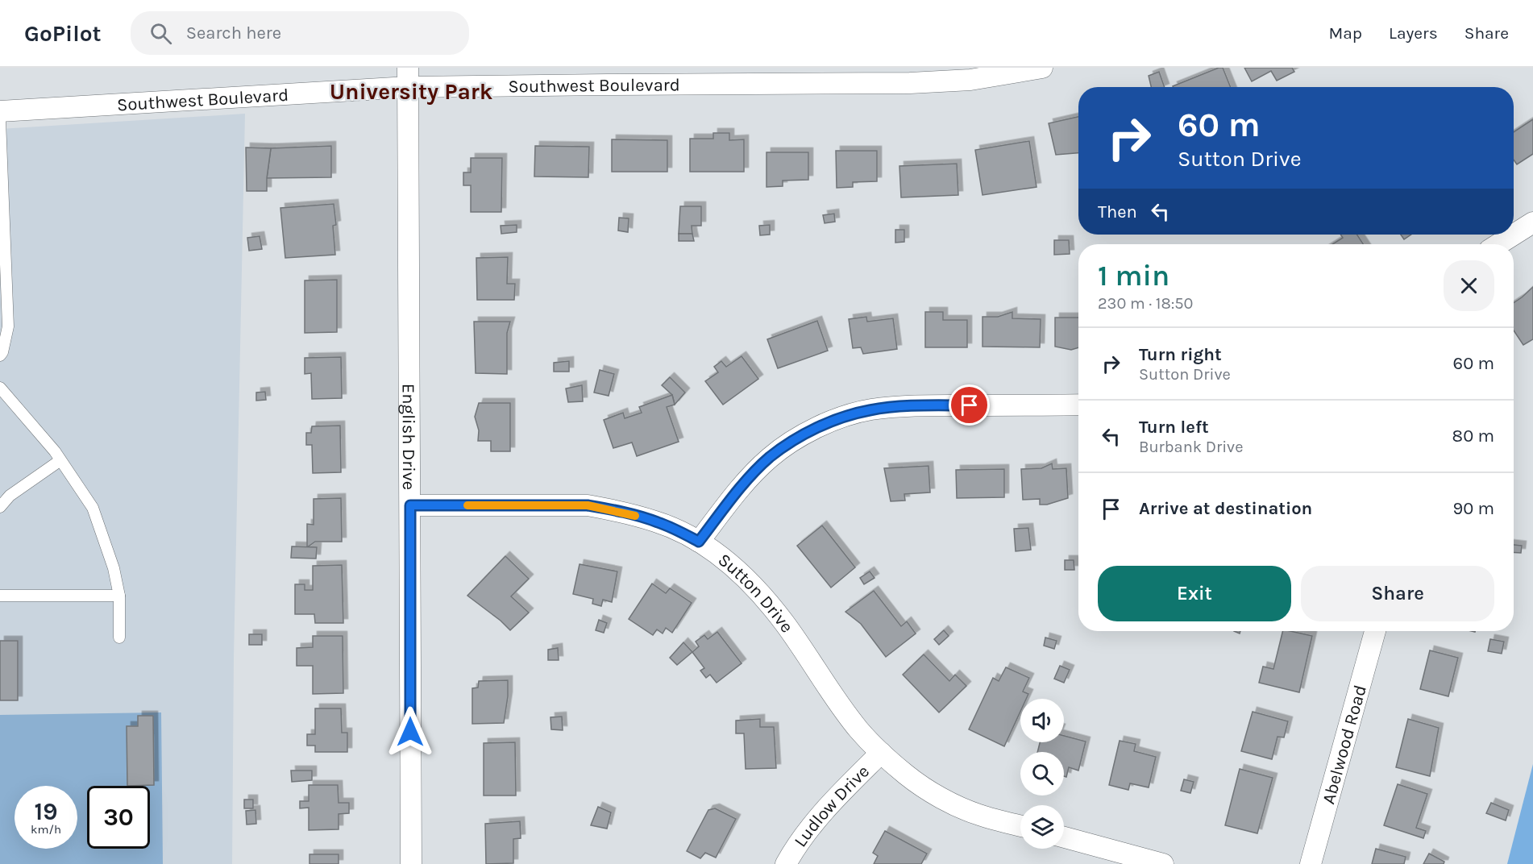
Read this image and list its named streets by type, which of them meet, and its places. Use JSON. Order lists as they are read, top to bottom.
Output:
{
  "streets": {
    "street": [
      "Southwest Boulevard",
      "English Drive",
      "Sutton Drive",
      "Abelwood Road",
      "Ludlow Drive"
    ]
  },
  "crossings": [
    ["Southwest Boulevard", "English Drive"],
    ["English Drive", "Sutton Drive"],
    ["Sutton Drive", "Ludlow Drive"]
  ],
  "districts": ["University Park"],
  "page": {
    "header": "GoPilot",
    "search": "Search here",
    "nav": ["Map", "Layers", "Share"],
    "turn": ["60 m", "Sutton Drive"],
    "then": "Then",
    "heading": ["1 min", "230 m · 18:50"],
    "list": [
      {
        "name": "Turn right",
        "note": "Sutton Drive",
        "value": "60 m"
      },
      {
        "name": "Turn left",
        "note": "Burbank Drive",
        "value": "80 m"
      },
      {
        "name": "Arrive at destination",
        "value": "90 m"
      }
    ],
    "buttons": ["Exit", "Share"],
    "speed": "19 km/h",
    "limit": "30"
  }
}
